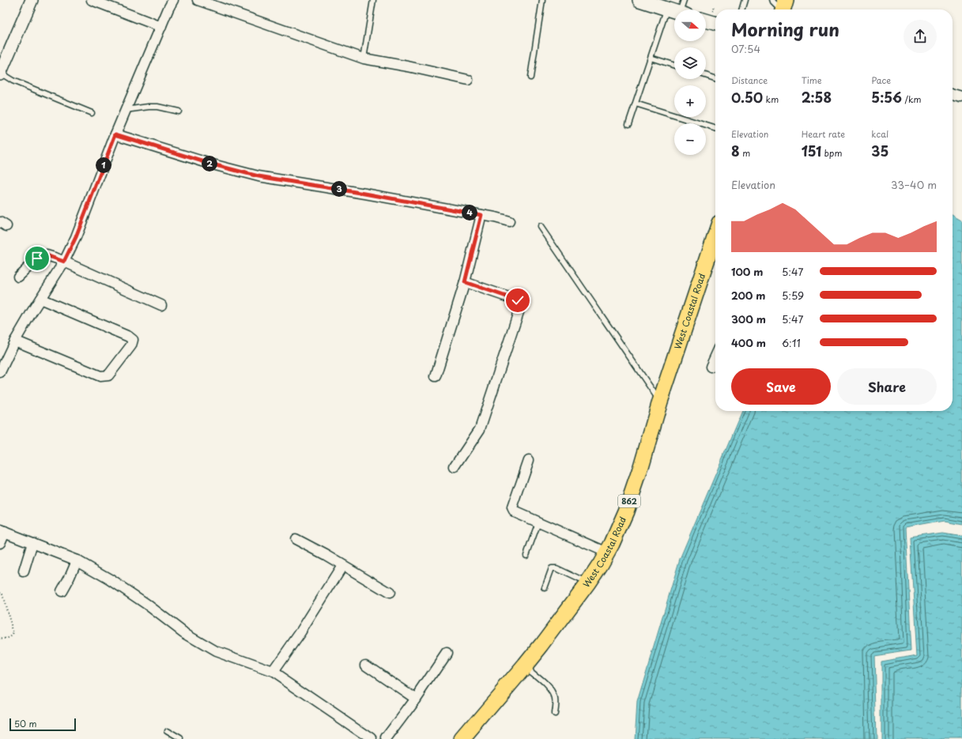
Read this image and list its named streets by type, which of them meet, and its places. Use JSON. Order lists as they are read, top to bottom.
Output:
{
  "streets": {
    "main road": ["West Coastal Road", "862"]
  },
  "scale_bar": "50 m",
  "north": "right",
  "page": {
    "map_buttons": ["+", "−"],
    "heading": ["Morning run", "07:54"],
    "stats": [
      ["Distance", "0.50 km"],
      ["Time", "2:58"],
      ["Pace", "5:56 /km"],
      ["Elevation", "8 m"],
      ["Heart rate", "151 bpm"],
      ["kcal", "35"]
    ],
    "pins": [
      "2",
      "1",
      "3",
      "4"
    ],
    "chart": ["Elevation", "33–40 m"],
    "list": [
      {
        "name": "100 m",
        "note": "5:47"
      },
      {
        "name": "200 m",
        "note": "5:59"
      },
      {
        "name": "300 m",
        "note": "5:47"
      },
      {
        "name": "400 m",
        "note": "6:11"
      }
    ],
    "buttons": ["Save", "Share"],
    "scale": "50 m"
  }
}
